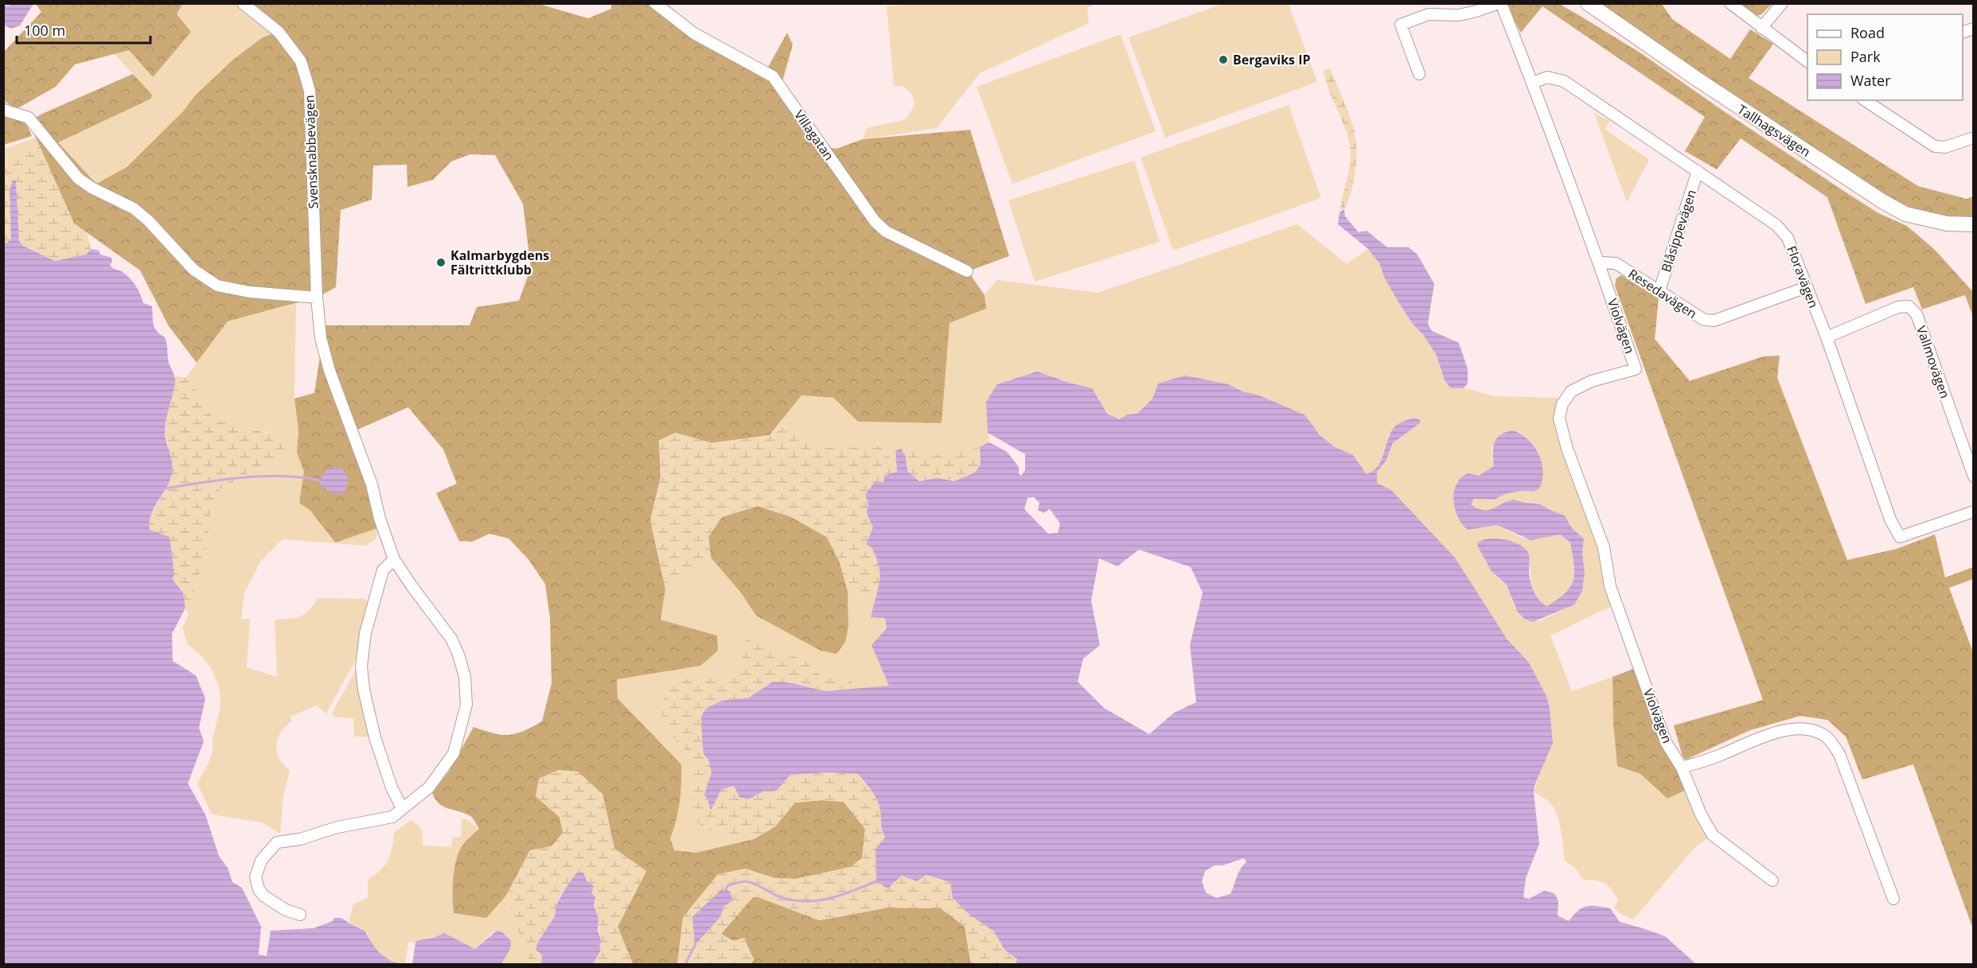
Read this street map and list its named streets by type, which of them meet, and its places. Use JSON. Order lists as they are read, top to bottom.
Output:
{
  "streets": {
    "main road": ["Tallhagsvägen"],
    "street": [
      "Villagatan",
      "Svensknabbevägen",
      "Blåsippevägen",
      "Floravägen",
      "Resedavägen",
      "Violvägen",
      "Vallmovägen"
    ]
  },
  "crossings": [
    ["Blåsippevägen", "Floravägen"],
    ["Blåsippevägen", "Resedavägen"],
    ["Floravägen", "Resedavägen"],
    ["Floravägen", "Violvägen"],
    ["Floravägen", "Vallmovägen"],
    ["Resedavägen", "Violvägen"]
  ],
  "places": ["Bergaviks IP", "Kalmarbygdens Fältrittklubb"],
  "legend": ["Road", "Park", "Water"],
  "scale_bar": "100 m"
}
